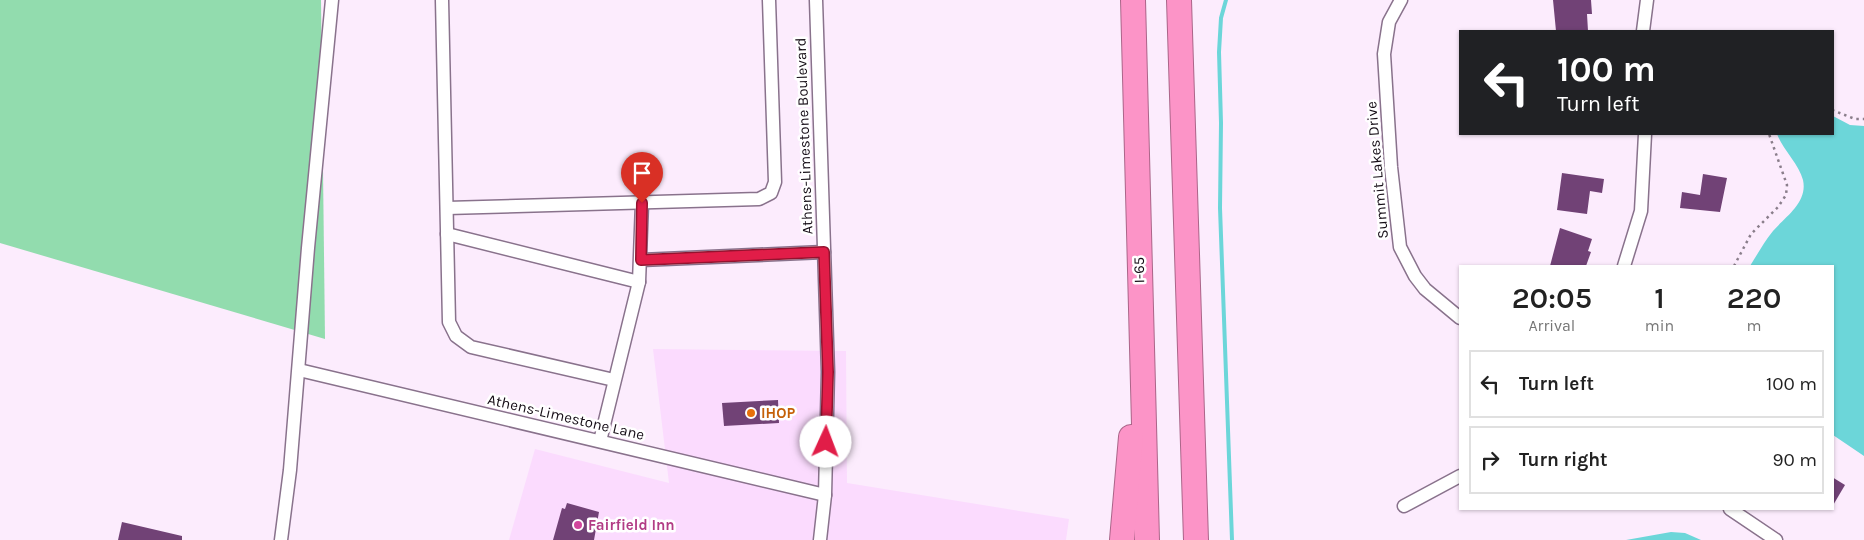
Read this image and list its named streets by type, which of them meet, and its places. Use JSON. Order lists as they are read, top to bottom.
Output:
{
  "streets": {
    "highway": ["I-65"],
    "street": ["Athens-Limestone Boulevard", "Summit Lakes Drive", "Athens-Limestone Lane"]
  },
  "crossings": [
    ["Athens-Limestone Boulevard", "Athens-Limestone Lane"]
  ],
  "places": ["IHOP", "Fairfield Inn"],
  "page": {
    "turn": ["100 m", "Turn left"],
    "eta": [
      "20:05",
      "Arrival",
      "1",
      "min",
      "220",
      "m"
    ],
    "list": [
      {
        "name": "Turn left",
        "value": "100 m"
      },
      {
        "name": "Turn right",
        "value": "90 m"
      }
    ]
  }
}
